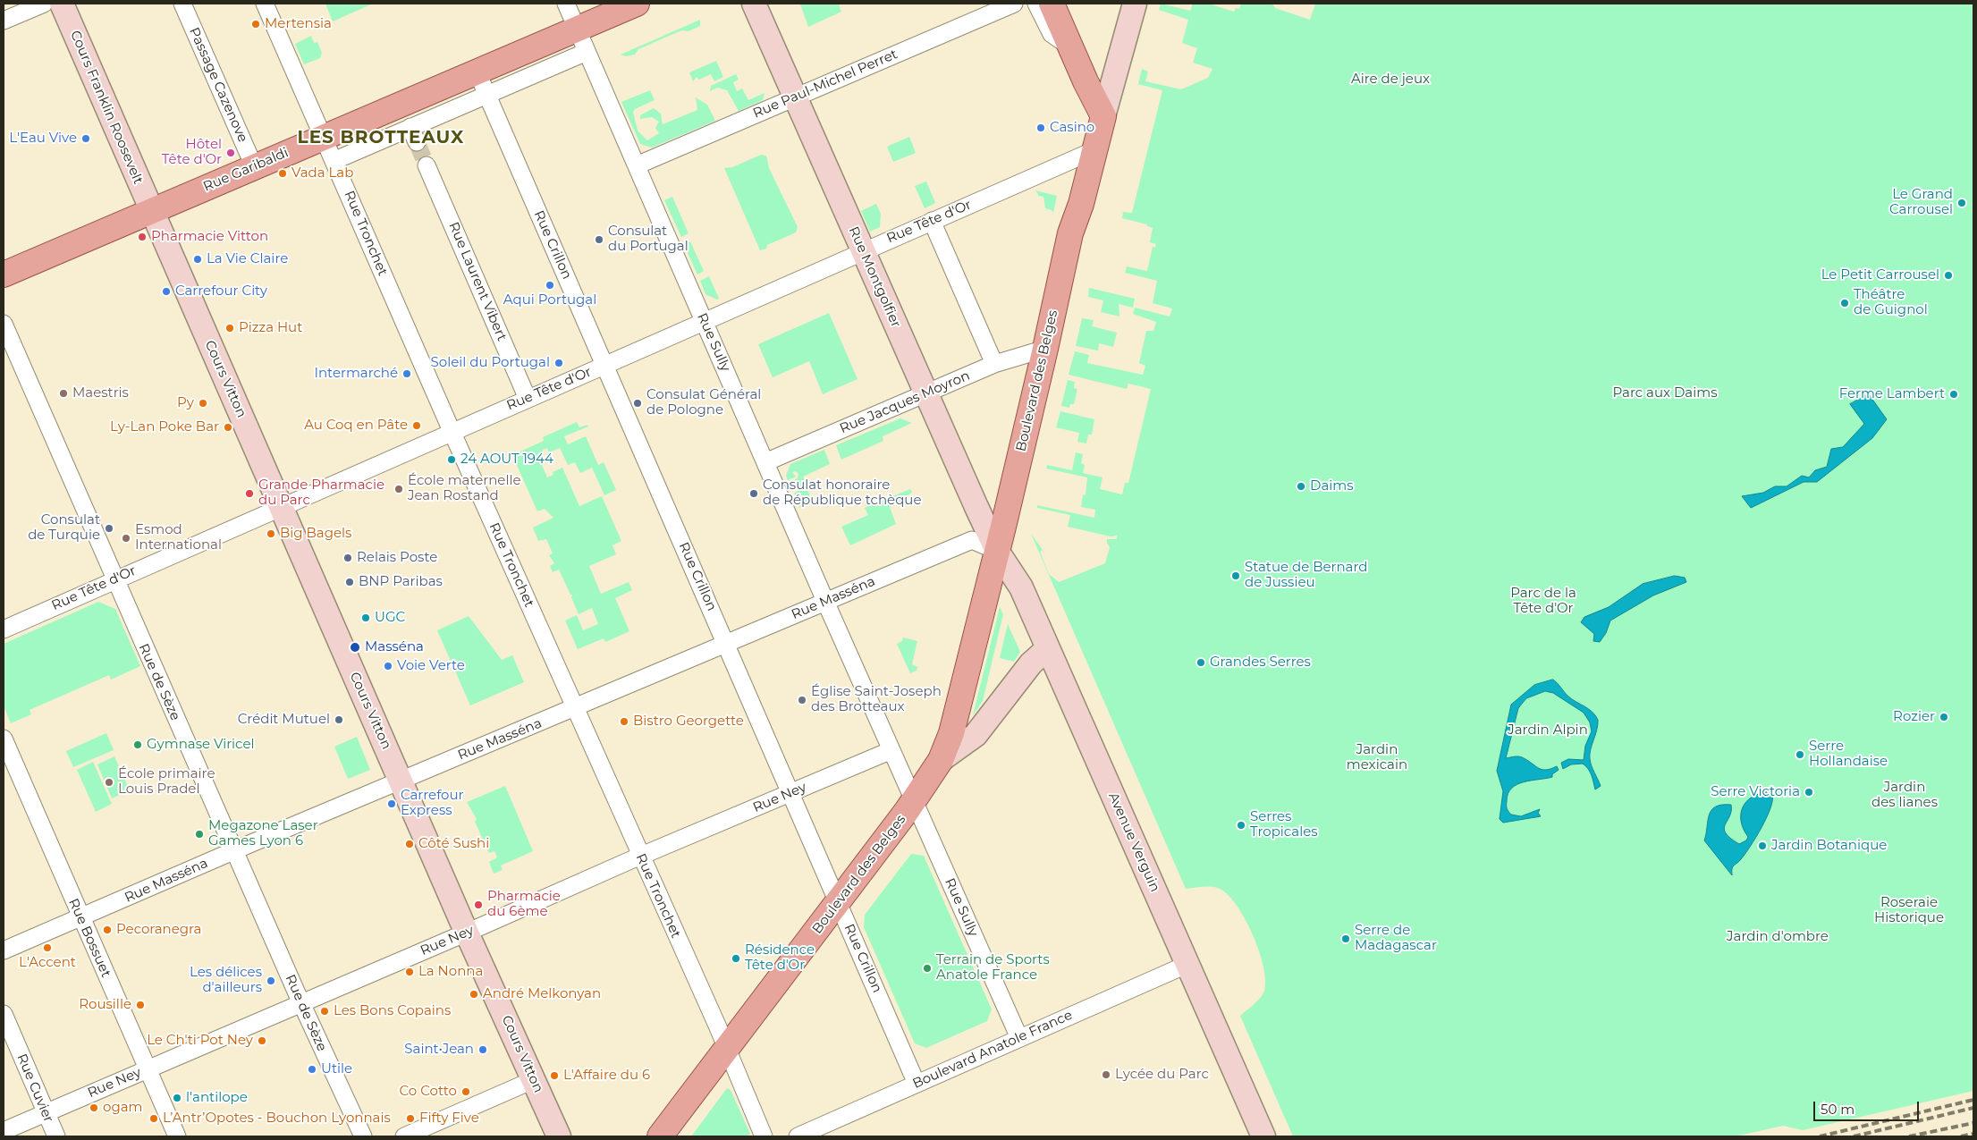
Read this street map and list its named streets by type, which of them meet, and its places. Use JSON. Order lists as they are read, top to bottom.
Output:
{
  "streets": {
    "main road": [
      "Cours Franklin Roosevelt",
      "Rue Garibaldi",
      "Rue Montgolfier",
      "Cours Vitton",
      "Boulevard des Belges",
      "Avenue Verguin"
    ],
    "street": [
      "Rue Paul-Michel Perret",
      "Passage Cazenove",
      "Rue Tête d'Or",
      "Rue Tronchet",
      "Rue Crillon",
      "Rue Laurent Vibert",
      "Rue Sully",
      "Rue Jacques Moyron",
      "Rue Masséna",
      "Rue de Sèze",
      "Rue Ney",
      "Rue Bossuet",
      "Boulevard Anatole France",
      "Rue Cuvier"
    ]
  },
  "crossings": [
    ["Rue Paul-Michel Perret", "Rue Montgolfier"],
    ["Rue Paul-Michel Perret", "Rue Sully"],
    ["Passage Cazenove", "Rue Garibaldi"],
    ["Cours Franklin Roosevelt", "Rue Garibaldi"],
    ["Cours Franklin Roosevelt", "Cours Vitton"],
    ["Rue Garibaldi", "Rue Tronchet"],
    ["Rue Garibaldi", "Rue Crillon"],
    ["Rue Garibaldi", "Rue Sully"],
    ["Rue Garibaldi", "Cours Vitton"],
    ["Rue Tête d'Or", "Rue Tronchet"],
    ["Rue Tête d'Or", "Rue Crillon"],
    ["Rue Tête d'Or", "Rue Montgolfier"],
    ["Rue Tête d'Or", "Rue Laurent Vibert"],
    ["Rue Tête d'Or", "Rue Sully"],
    ["Rue Tête d'Or", "Cours Vitton"],
    ["Rue Tête d'Or", "Boulevard des Belges"],
    ["Rue Tête d'Or", "Rue de Sèze"],
    ["Rue Tronchet", "Boulevard des Belges"],
    ["Rue Tronchet", "Rue Masséna"],
    ["Rue Tronchet", "Rue Ney"],
    ["Rue Crillon", "Boulevard des Belges"],
    ["Rue Crillon", "Rue Masséna"],
    ["Rue Crillon", "Rue Ney"],
    ["Rue Crillon", "Boulevard Anatole France"],
    ["Rue Montgolfier", "Boulevard des Belges"],
    ["Rue Montgolfier", "Rue Jacques Moyron"],
    ["Rue Montgolfier", "Rue Masséna"],
    ["Rue Montgolfier", "Avenue Verguin"],
    ["Rue Sully", "Boulevard des Belges"],
    ["Rue Sully", "Rue Jacques Moyron"],
    ["Rue Sully", "Rue Masséna"],
    ["Rue Sully", "Rue Ney"],
    ["Rue Sully", "Boulevard Anatole France"],
    ["Cours Vitton", "Rue Masséna"],
    ["Cours Vitton", "Rue Ney"],
    ["Boulevard des Belges", "Rue Jacques Moyron"],
    ["Boulevard des Belges", "Rue Masséna"],
    ["Boulevard des Belges", "Avenue Verguin"],
    ["Rue Masséna", "Rue de Sèze"],
    ["Rue Masséna", "Avenue Verguin"],
    ["Rue Masséna", "Rue Bossuet"],
    ["Rue de Sèze", "Rue Ney"],
    ["Rue Ney", "Rue Bossuet"],
    ["Rue Ney", "Rue Cuvier"],
    ["Avenue Verguin", "Boulevard Anatole France"]
  ],
  "districts": ["LES BROTTEAUX"],
  "parks": [
    "Aire de jeux",
    "Parc aux Daims",
    "Parc de la Tête d'Or",
    "Jardin Alpin",
    "Jardin mexicain",
    "Jardin des lianes",
    "Roseraie Historique",
    "Jardin d'ombre"
  ],
  "places": [
    "Mertensia",
    "Casino",
    "L'Eau Vive",
    "Hôtel Tête d'Or",
    "Vada Lab",
    "Le Grand Carrousel",
    "Pharmacie Vitton",
    "Consulat du Portugal",
    "La Vie Claire",
    "Le Petit Carrousel",
    "Aqui Portugal",
    "Carrefour City",
    "Théâtre de Guignol",
    "Pizza Hut",
    "Soleil du Portugal",
    "Intermarché",
    "Maestris",
    "Ferme Lambert",
    "Py",
    "Consulat Général de Pologne",
    "Au Coq en Pâte",
    "Ly-Lan Poke Bar",
    "24 AOUT 1944",
    "Daims",
    "École maternelle Jean Rostand",
    "Grande Pharmacie du Parc",
    "Consulat honoraire de République tchèque",
    "Consulat de Turquie",
    "Big Bagels",
    "Esmod International",
    "Relais Poste",
    "Statue de Bernard de Jussieu",
    "BNP Paribas",
    "UGC",
    "Masséna",
    "Grandes Serres",
    "Voie Verte",
    "Église Saint-Joseph des Brotteaux",
    "Rozier",
    "Crédit Mutuel",
    "Bistro Georgette",
    "Gymnase Viricel",
    "Serre Hollandaise",
    "École primaire Louis Pradel",
    "Serre Victoria",
    "Carrefour Express",
    "Serres Tropicales",
    "Megazone Laser Games Lyon 6",
    "Côté Sushi",
    "Jardin Botanique",
    "Pharmacie du 6ème",
    "Pecoranegra",
    "Serre de Madagascar",
    "L'Accent",
    "Résidence Tête d'Or",
    "Terrain de Sports Anatole France",
    "La Nonna",
    "Les délices d'ailleurs",
    "André Melkonyan",
    "Rousille",
    "Les Bons Copains",
    "Le Ch'ti Pot Ney",
    "Saint•Jean",
    "Utile",
    "Lycée du Parc",
    "L'Affaire du 6",
    "Co Cotto",
    "l'antilope",
    "ogam",
    "L’Antr’Opotes - Bouchon Lyonnais",
    "Fifty Five"
  ],
  "scale_bar": "50 m"
}
